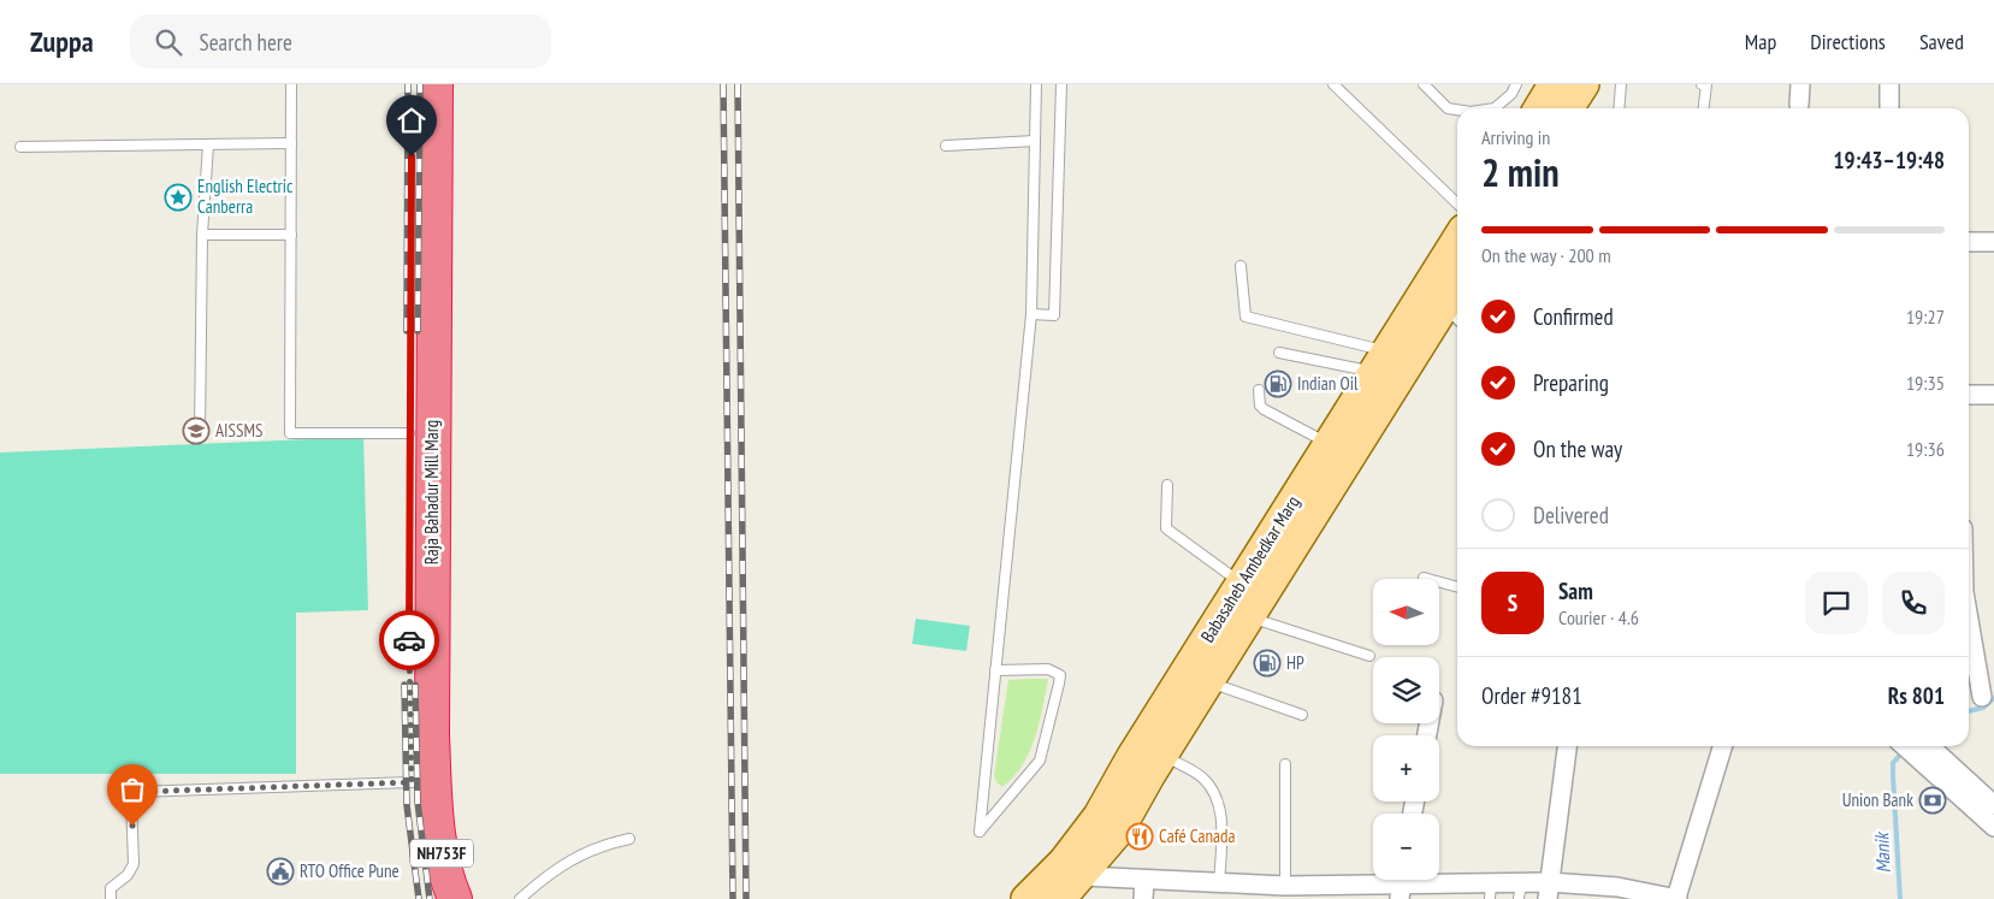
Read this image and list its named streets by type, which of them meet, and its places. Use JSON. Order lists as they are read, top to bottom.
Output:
{
  "streets": {
    "highway": ["Raja Bahadur Mill Marg", "NH753F"],
    "main road": ["Babasaheb Ambedkar Marg"]
  },
  "water": ["Manik"],
  "places": {
    "place": ["English Electric Canberra"],
    "fuel station": ["Indian Oil", "HP"],
    "school or university": ["AISSMS"],
    "bank": ["Union Bank"],
    "restaurant": ["Café Canada"],
    "public building": ["RTO Office Pune"]
  },
  "north": "left",
  "page": {
    "header": "Zuppa",
    "search": "Search here",
    "nav": ["Map", "Directions", "Saved"],
    "heading": ["2 min", "Arriving in", "19:43–19:48"],
    "panel": [
      "Sam",
      "Courier · 4.6",
      "Order #9181",
      "Rs 801"
    ],
    "bar": "On the way · 200 m",
    "list": [
      ["Confirmed", "19:27"],
      ["Preparing", "19:35"],
      ["On the way", "19:36"],
      "Delivered"
    ],
    "round": "S",
    "map_buttons": ["+", "−"]
  }
}
